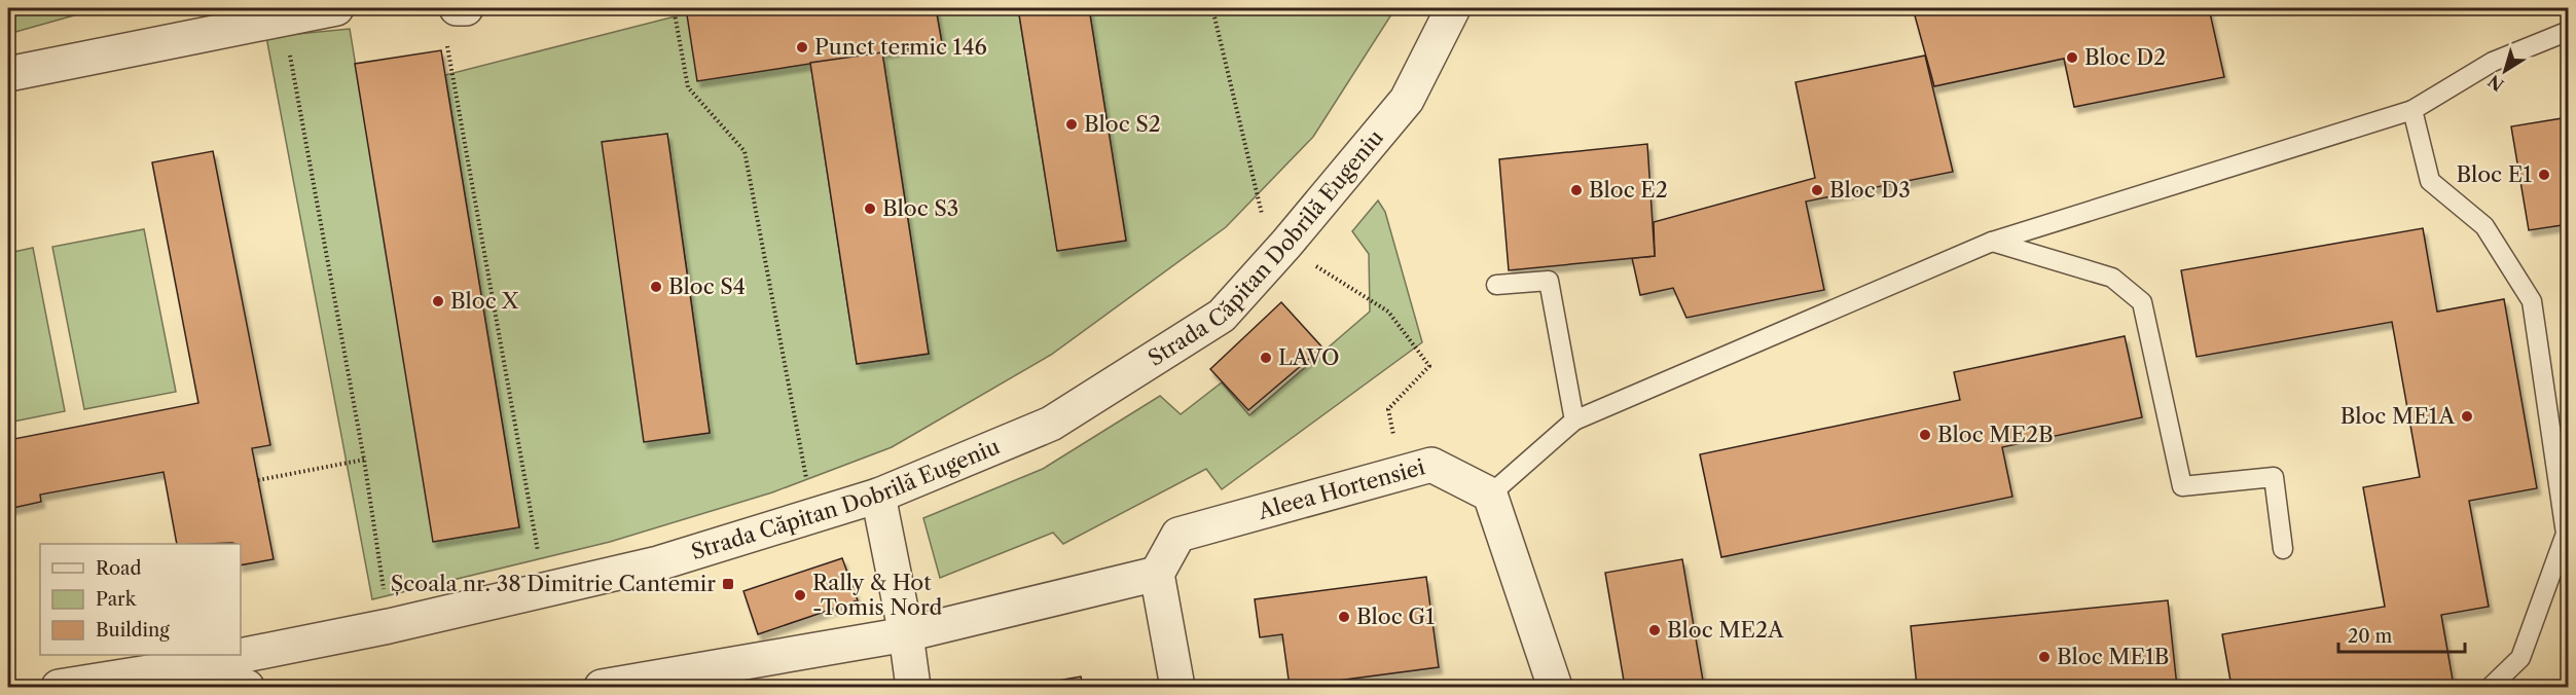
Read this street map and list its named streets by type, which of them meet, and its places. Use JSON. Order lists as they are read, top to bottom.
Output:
{
  "streets": {
    "street": ["Strada Căpitan Dobrilă Eugeniu", "Aleea Hortensiei"]
  },
  "places": {
    "other": [
      "Punct termic 146",
      "Bloc D2",
      "Bloc S2",
      "Bloc E1",
      "Bloc E2",
      "Bloc D3",
      "Bloc S3",
      "Bloc S4",
      "Bloc X",
      "LAVO",
      "Bloc ME1A",
      "Bloc ME2B",
      "Rally & Hot -Tomis Nord",
      "Bloc G1",
      "Bloc ME2A",
      "Bloc ME1B"
    ],
    "transit": ["Școala nr. 38 Dimitrie Cantemir"]
  },
  "legend": ["Road", "Park", "Building"],
  "scale_bar": "20 m",
  "north": "bottom left"
}
